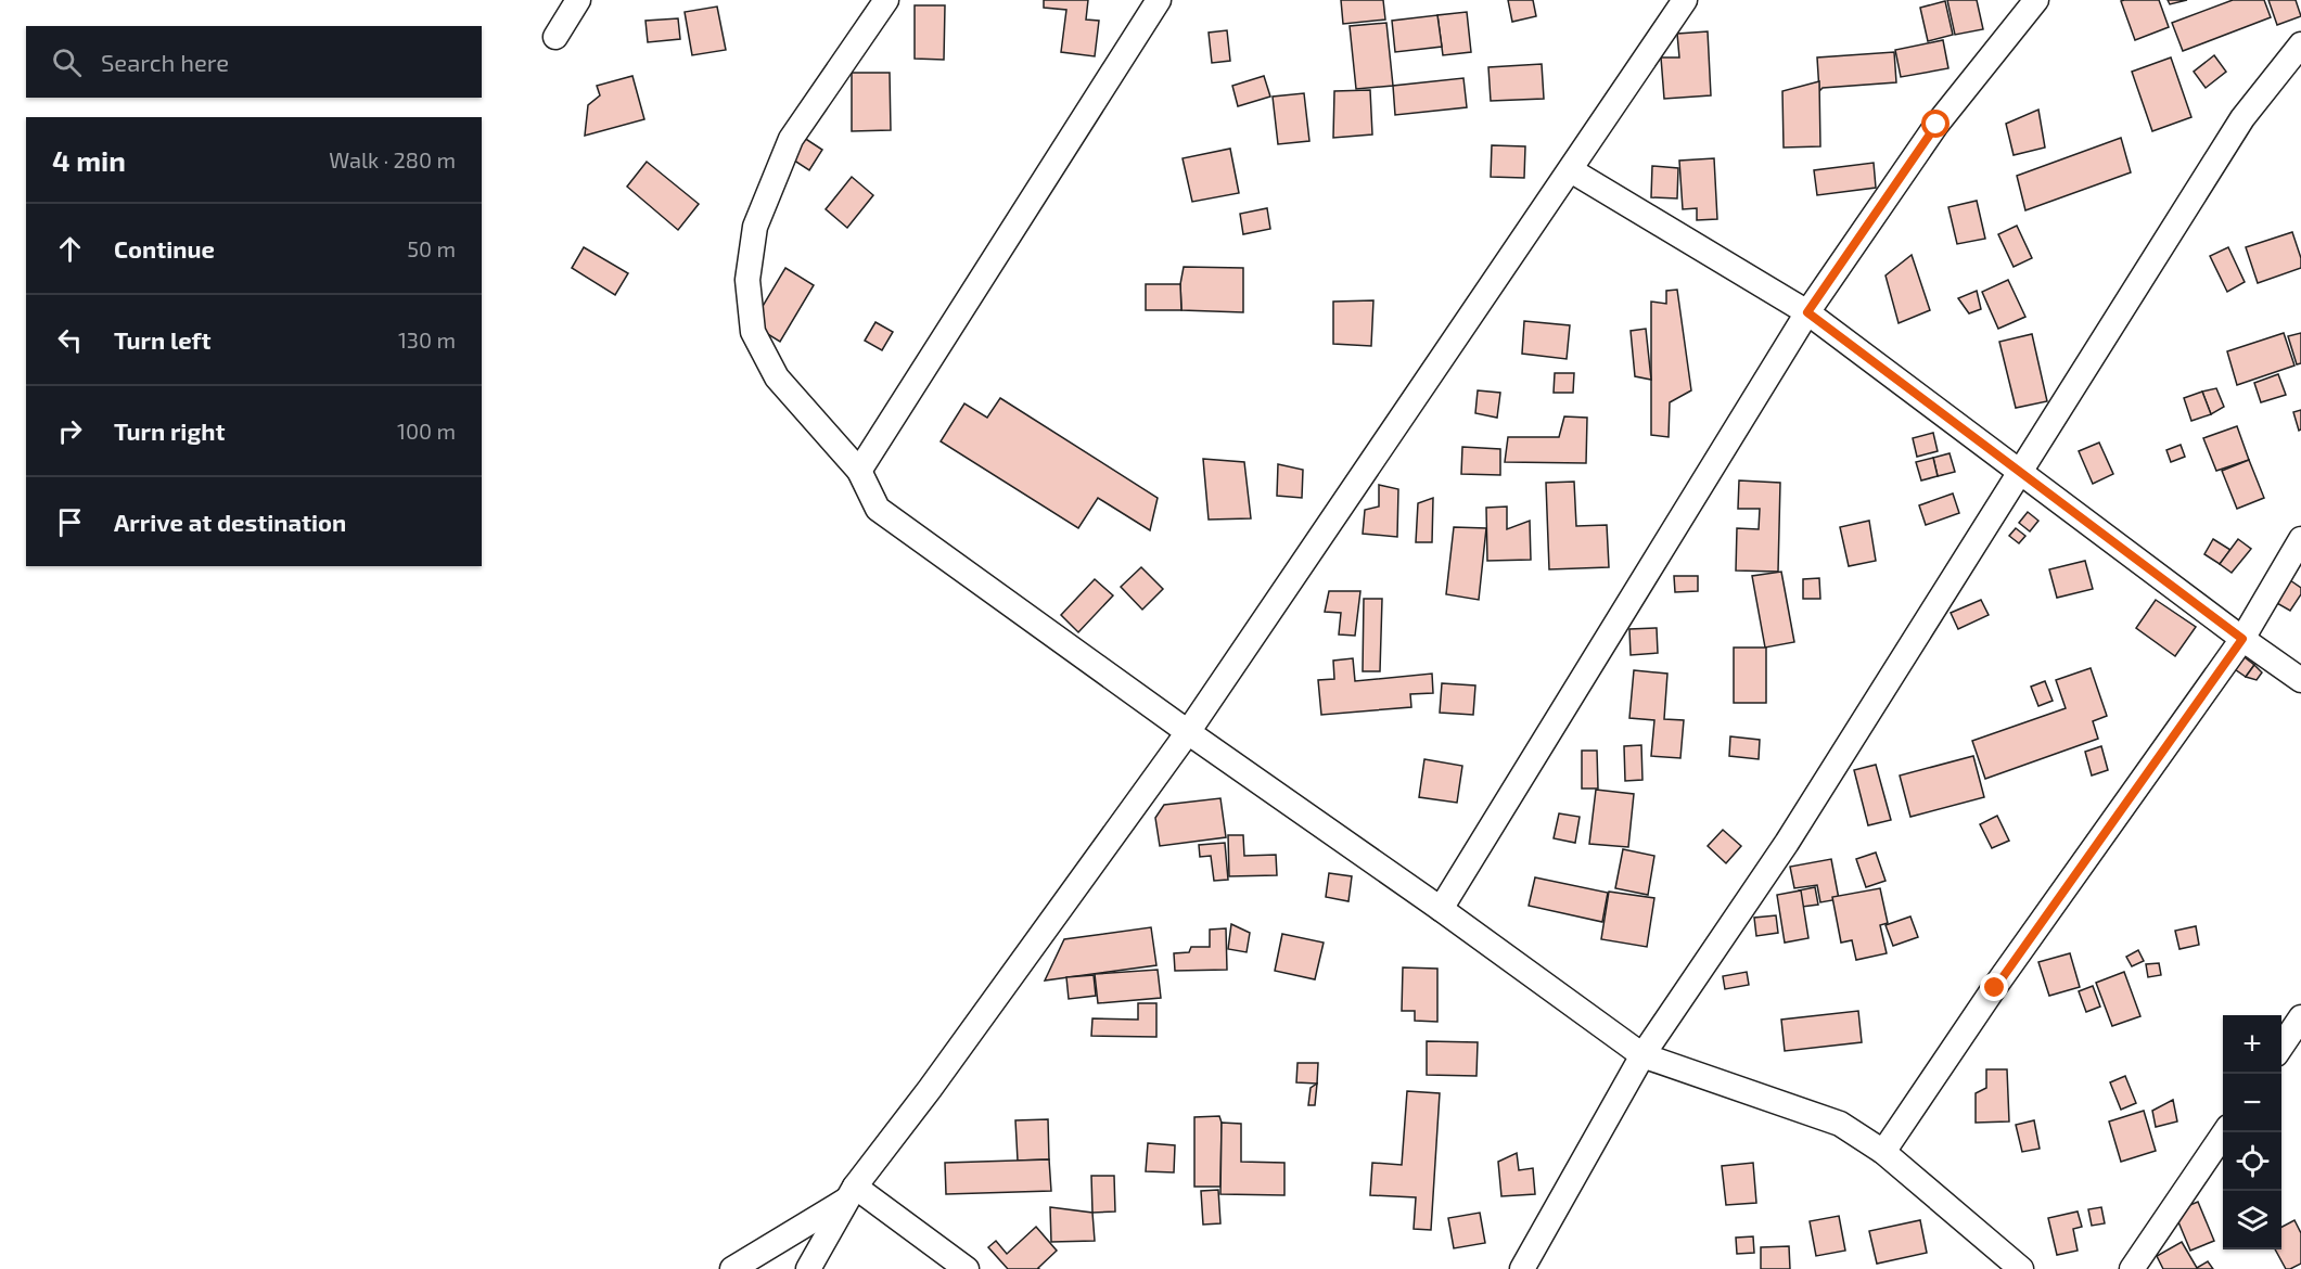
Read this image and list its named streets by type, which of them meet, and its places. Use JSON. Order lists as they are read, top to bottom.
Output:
{
  "page": {
    "search": "Search here",
    "heading": ["4 min", "Walk · 280 m"],
    "list": [
      ["Continue", "50 m"],
      ["Turn left", "130 m"],
      ["Turn right", "100 m"],
      "Arrive at destination"
    ],
    "map_buttons": ["+", "−"]
  }
}
